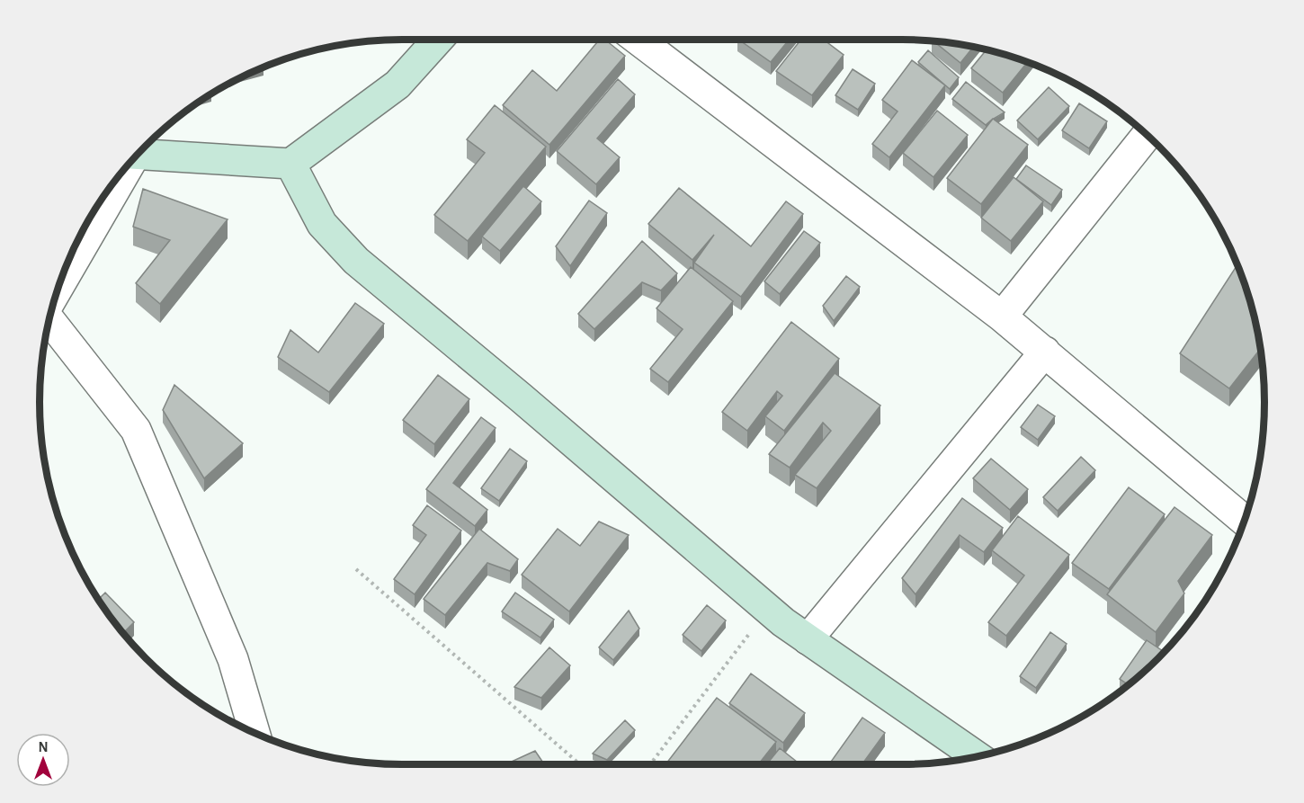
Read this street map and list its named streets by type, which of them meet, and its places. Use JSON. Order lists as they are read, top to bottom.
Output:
{
  "north": "top"
}
